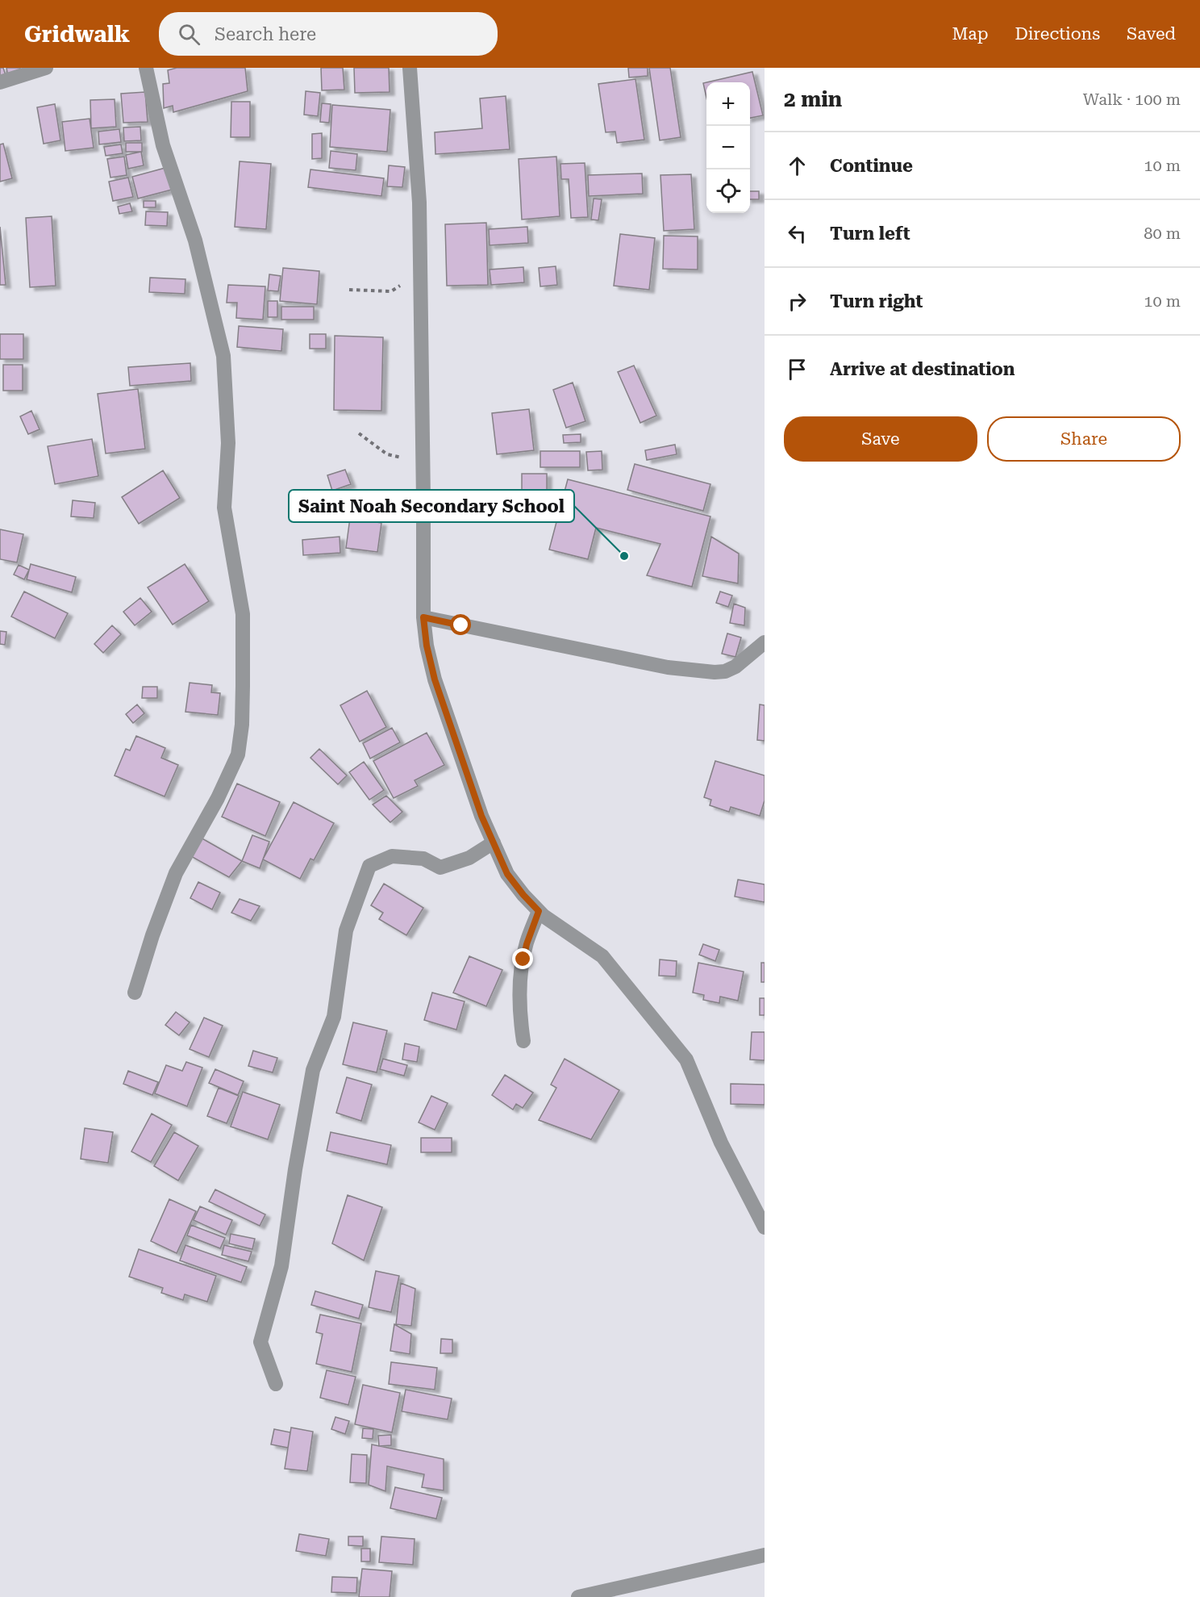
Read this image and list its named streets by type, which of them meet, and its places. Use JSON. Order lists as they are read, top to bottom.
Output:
{
  "places": ["Saint Noah Secondary School"],
  "page": {
    "header": "Gridwalk",
    "search": "Search here",
    "nav": ["Map", "Directions", "Saved"],
    "heading": ["2 min", "Walk · 100 m"],
    "map_buttons": ["+", "−"],
    "list": [
      ["Continue", "10 m"],
      ["Turn left", "80 m"],
      ["Turn right", "10 m"],
      "Arrive at destination"
    ],
    "buttons": ["Save", "Share"]
  }
}
